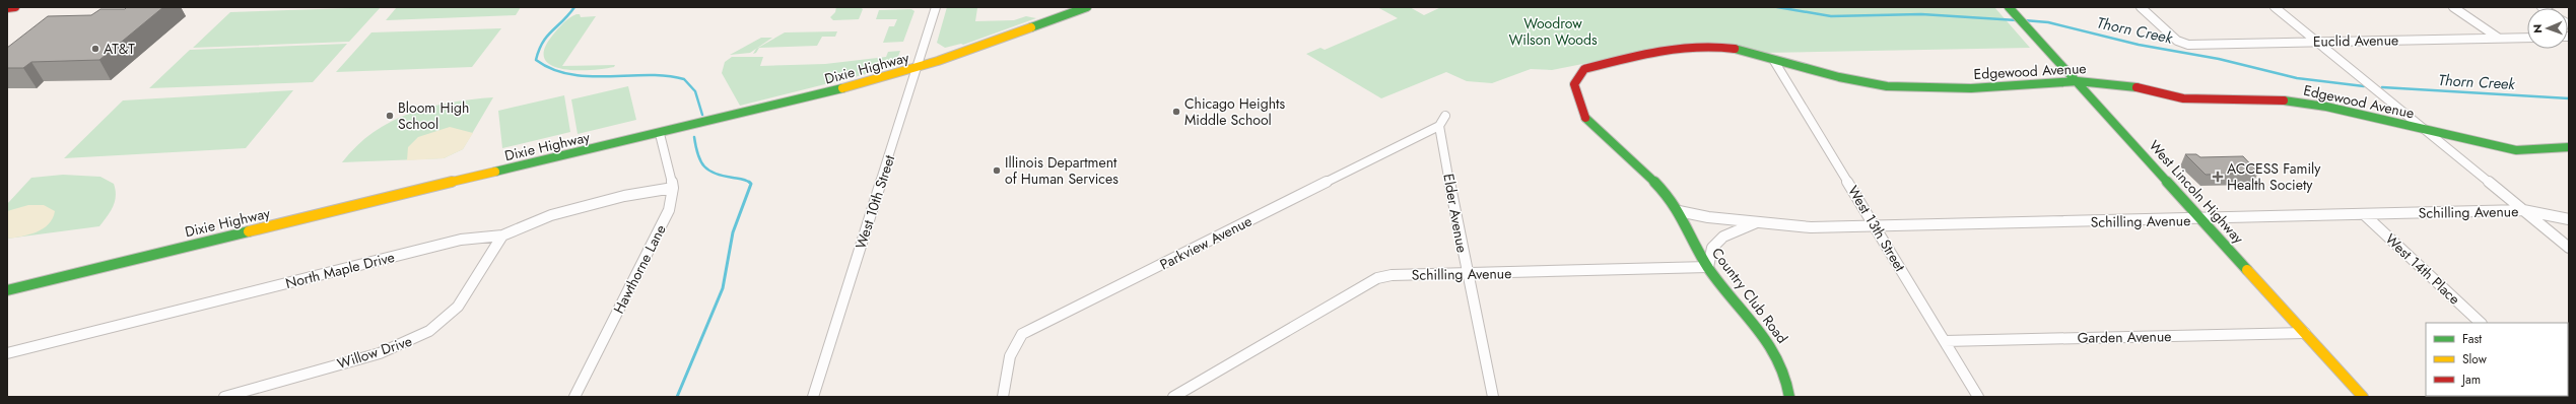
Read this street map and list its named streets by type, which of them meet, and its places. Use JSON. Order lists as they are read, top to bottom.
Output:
{
  "streets": {
    "main road": [
      "Dixie Highway",
      "Edgewood Avenue",
      "West Lincoln Highway",
      "Country Club Road"
    ],
    "street": [
      "Euclid Avenue",
      "West 10th Street",
      "Schilling Avenue",
      "Elder Avenue",
      "West 13th Street",
      "Parkview Avenue",
      "Hawthorne Lane",
      "West 14th Place",
      "North Maple Drive",
      "Garden Avenue",
      "Willow Drive"
    ]
  },
  "crossings": [
    ["Dixie Highway", "West 10th Street"],
    ["Dixie Highway", "Hawthorne Lane"],
    ["Edgewood Avenue", "West Lincoln Highway"],
    ["Edgewood Avenue", "West 13th Street"],
    ["Edgewood Avenue", "Country Club Road"],
    ["West Lincoln Highway", "Schilling Avenue"],
    ["West Lincoln Highway", "Garden Avenue"],
    ["Schilling Avenue", "Elder Avenue"],
    ["Schilling Avenue", "West 13th Street"],
    ["Schilling Avenue", "West 14th Place"],
    ["Schilling Avenue", "Country Club Road"],
    ["Elder Avenue", "Parkview Avenue"],
    ["West 13th Street", "Garden Avenue"],
    ["Hawthorne Lane", "North Maple Drive"],
    ["North Maple Drive", "Willow Drive"]
  ],
  "water": ["Thorn Creek"],
  "parks": ["Woodrow Wilson Woods"],
  "places": {
    "other": [
      "AT&T",
      "Chicago Heights Middle School",
      "Bloom High School",
      "Illinois Department of Human Services"
    ],
    "health": ["ACCESS Family Health Society"]
  },
  "legend": ["Fast", "Slow", "Jam"],
  "north": "left"
}
